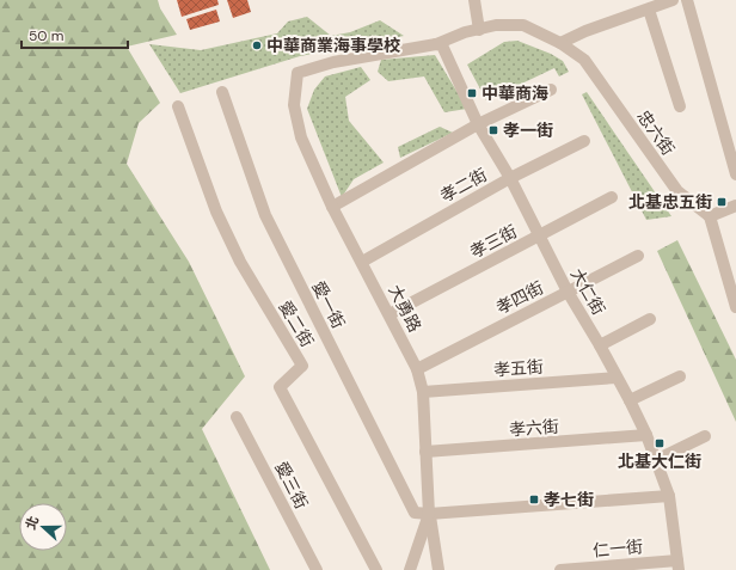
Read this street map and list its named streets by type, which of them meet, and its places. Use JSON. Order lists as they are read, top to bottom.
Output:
{
  "streets": {
    "street": [
      "忠六街",
      "孝二街",
      "孝三街",
      "大仁街",
      "孝四街",
      "愛一街",
      "大勇路",
      "愛二街",
      "孝五街",
      "孝六街",
      "愛三街",
      "仁一街"
    ]
  },
  "crossings": [
    ["忠六街", "大仁街"],
    ["忠六街", "大勇路"],
    ["孝二街", "大仁街"],
    ["孝二街", "大勇路"],
    ["孝三街", "大仁街"],
    ["孝三街", "大勇路"],
    ["大仁街", "孝四街"],
    ["大仁街", "孝五街"],
    ["大仁街", "孝六街"],
    ["大仁街", "仁一街"],
    ["孝四街", "大勇路"],
    ["愛一街", "大勇路"],
    ["大勇路", "孝五街"],
    ["大勇路", "孝六街"]
  ],
  "places": {
    "other": ["中華商業海事學校"],
    "transit": [
      "中華商海",
      "孝一街",
      "北基忠五街",
      "北基大仁街",
      "孝七街"
    ]
  },
  "scale_bar": "50 m",
  "north": "left"
}
